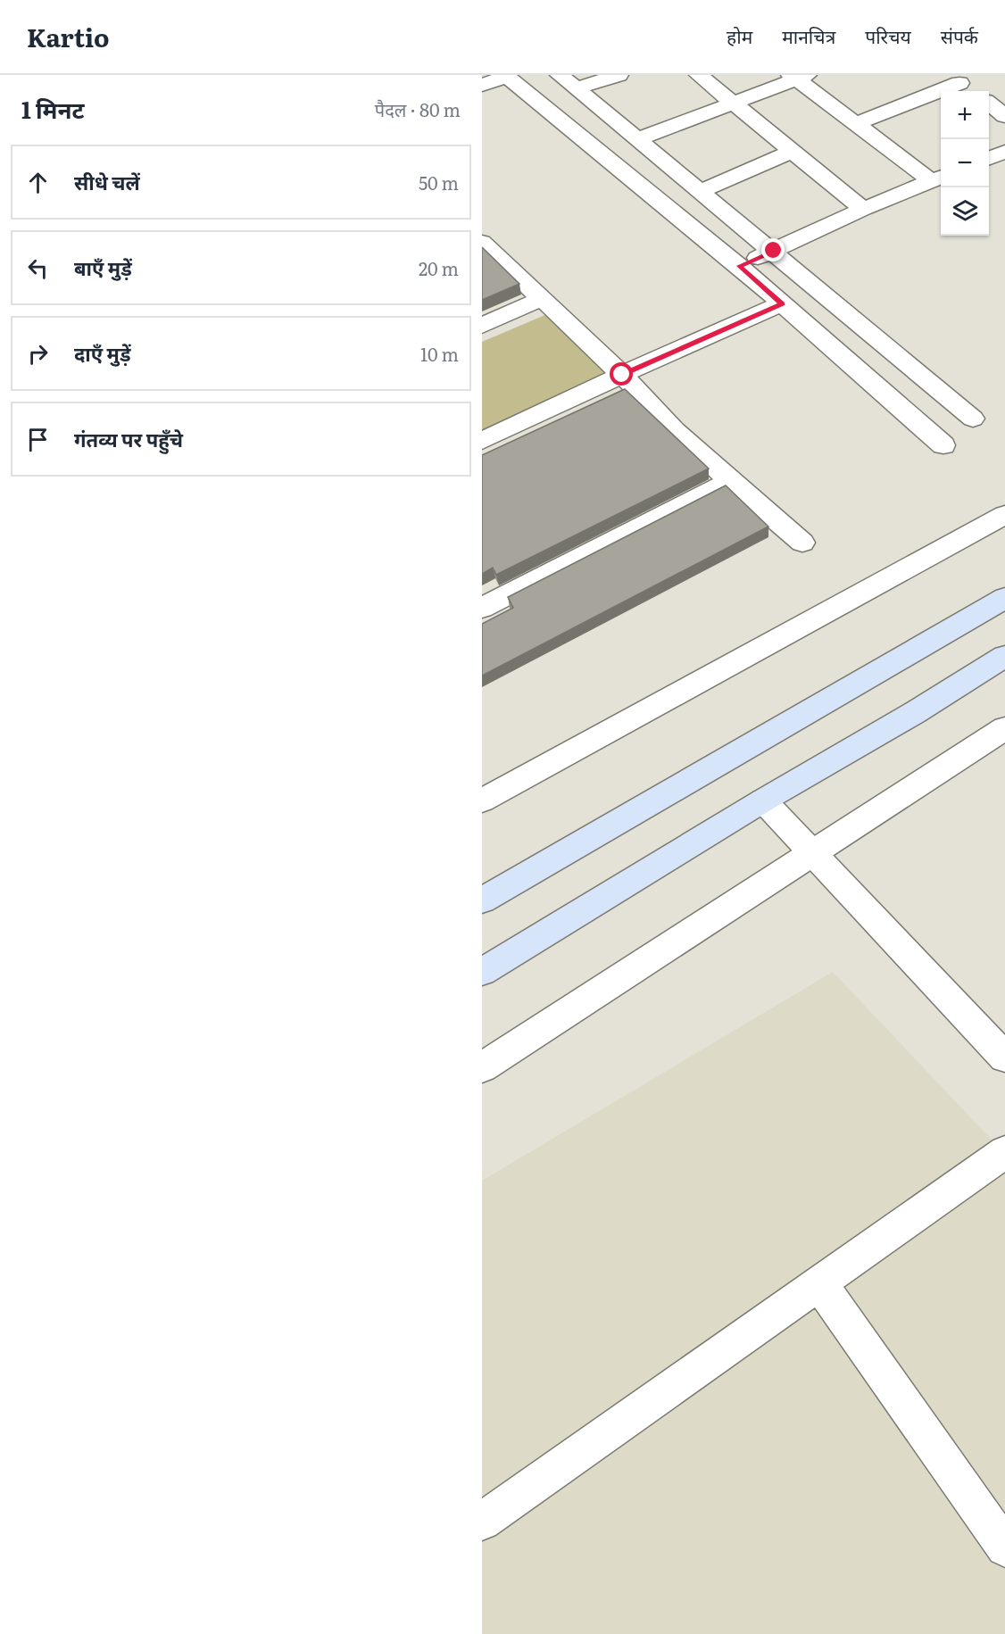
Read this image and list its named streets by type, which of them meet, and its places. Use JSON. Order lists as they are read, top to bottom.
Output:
{
  "page": {
    "header": "Kartio",
    "nav": [
      "होम",
      "मानचित्र",
      "परिचय",
      "संपर्क"
    ],
    "heading": ["1 मिनट", "पैदल · 80 m"],
    "map_buttons": ["+", "−"],
    "list": [
      ["सीधे चलें", "50 m"],
      ["बाएँ मुड़ें", "20 m"],
      ["दाएँ मुड़ें", "10 m"],
      "गंतव्य पर पहुँचे"
    ]
  }
}
